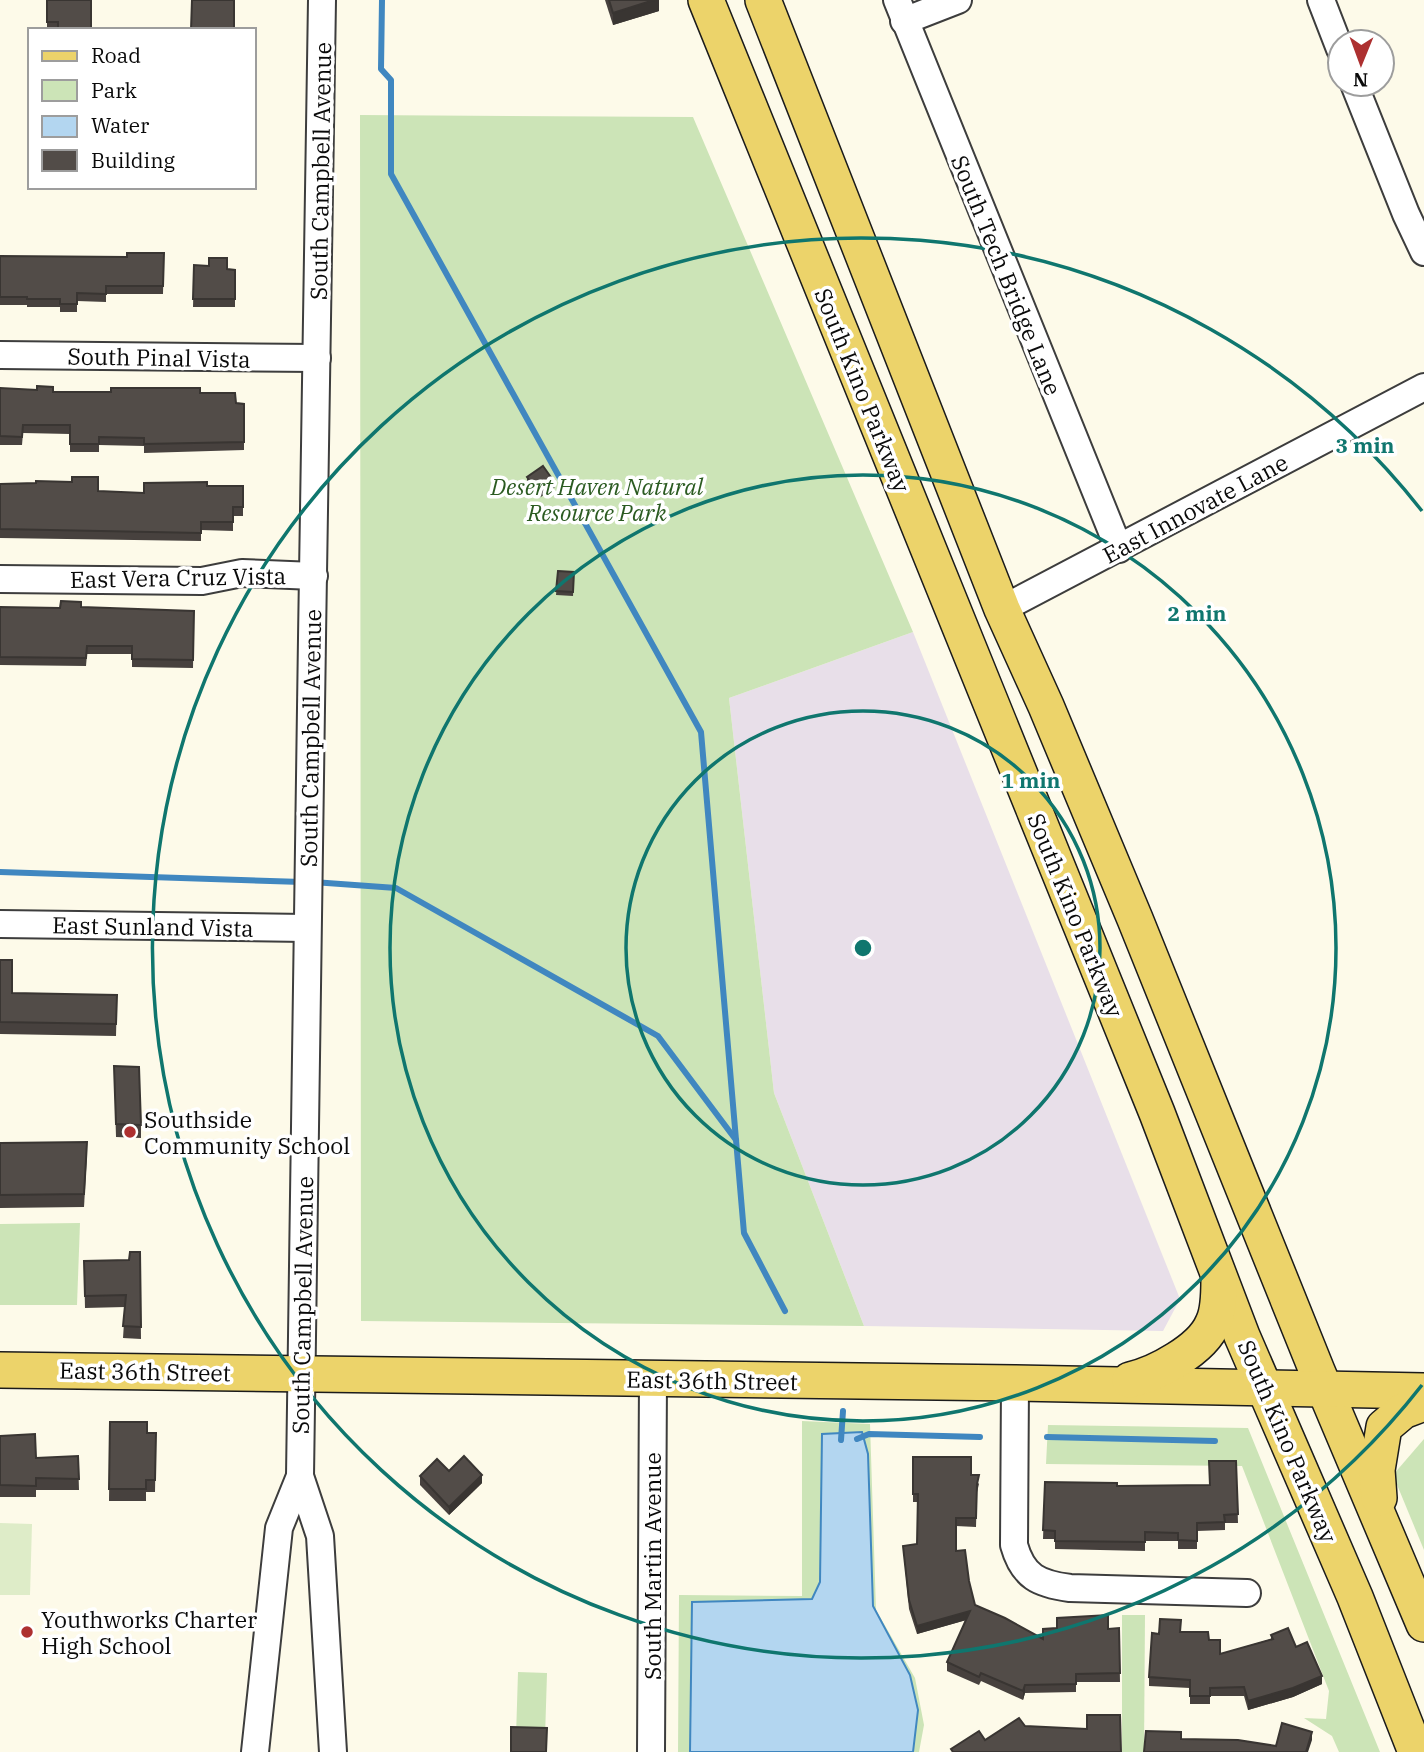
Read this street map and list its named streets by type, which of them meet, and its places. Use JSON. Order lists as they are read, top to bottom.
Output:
{
  "streets": {
    "main road": ["South Kino Parkway", "East 36th Street"],
    "street": [
      "South Campbell Avenue",
      "South Tech Bridge Lane",
      "South Pinal Vista",
      "East Innovate Lane",
      "East Vera Cruz Vista",
      "East Sunland Vista",
      "South Martin Avenue"
    ]
  },
  "crossings": [
    ["South Campbell Avenue", "South Pinal Vista"],
    ["South Campbell Avenue", "East Vera Cruz Vista"],
    ["South Campbell Avenue", "East Sunland Vista"],
    ["South Campbell Avenue", "East 36th Street"],
    ["South Tech Bridge Lane", "East Innovate Lane"],
    ["South Kino Parkway", "East 36th Street"],
    ["East 36th Street", "South Martin Avenue"]
  ],
  "parks": ["Desert Haven Natural Resource Park"],
  "places": ["Southside Community School", "Youthworks Charter High School"],
  "legend": [
    "Road",
    "Park",
    "Water",
    "Building"
  ],
  "north": "bottom",
  "rings": ["3 min", "2 min", "1 min"]
}
